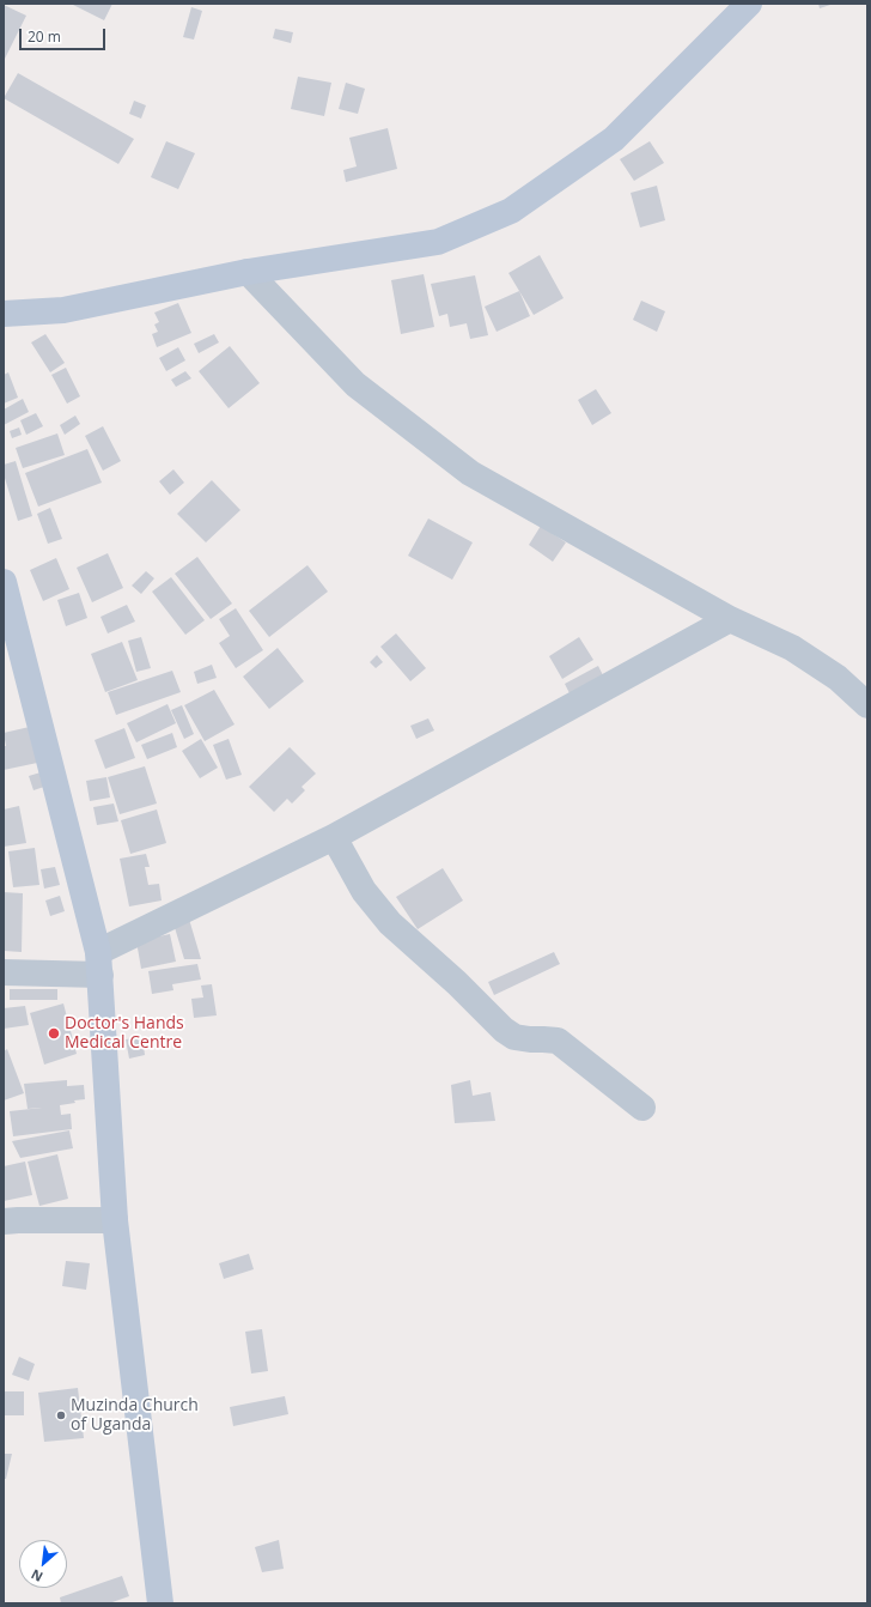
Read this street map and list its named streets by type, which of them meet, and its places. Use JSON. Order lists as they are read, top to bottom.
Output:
{
  "places": ["Doctor's Hands Medical Centre", "Muzinda Church of Uganda"],
  "scale_bar": "20 m",
  "north": "bottom left"
}
